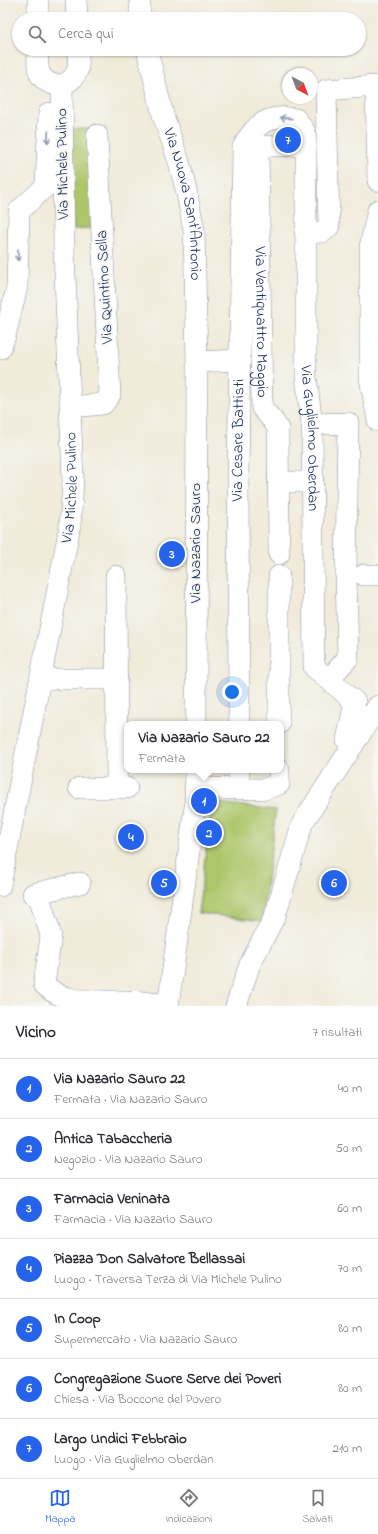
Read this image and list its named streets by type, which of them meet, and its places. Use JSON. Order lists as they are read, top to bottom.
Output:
{
  "streets": {
    "street": [
      "Via Michele Pulino",
      "Via Nuova Sant'Antonio",
      "Via Quintino Sella",
      "Via Ventiquattro Maggio",
      "Via Guglielmo Oberdan",
      "Via Cesare Battisti",
      "Via Nazario Sauro"
    ]
  },
  "crossings": [
    ["Via Michele Pulino", "Via Quintino Sella"],
    ["Via Nuova Sant'Antonio", "Via Nazario Sauro"],
    ["Via Ventiquattro Maggio", "Via Guglielmo Oberdan"],
    ["Via Ventiquattro Maggio", "Via Cesare Battisti"],
    ["Via Guglielmo Oberdan", "Via Cesare Battisti"]
  ],
  "north": "bottom right",
  "page": {
    "search": "Cerca qui",
    "pins": [
      "7",
      "3",
      "1",
      "2",
      "4",
      "5",
      "6"
    ],
    "popup": ["Via Nazario Sauro 22", "Fermata"],
    "heading": ["Vicino", "7 risultati"],
    "list": [
      {
        "mark": "1",
        "name": "Via Nazario Sauro 22",
        "note": "Fermata · Via Nazario Sauro",
        "value": "40 m"
      },
      {
        "mark": "2",
        "name": "Antica Tabaccheria",
        "note": "Negozio · Via Nazario Sauro",
        "value": "50 m"
      },
      {
        "mark": "3",
        "name": "Farmacia Veninata",
        "note": "Farmacia · Via Nazario Sauro",
        "value": "60 m"
      },
      {
        "mark": "4",
        "name": "Piazza Don Salvatore Bellassai",
        "note": "Luogo · Traversa Terza di Via Michele Pulino",
        "value": "70 m"
      },
      {
        "mark": "5",
        "name": "In Coop",
        "note": "Supermercato · Via Nazario Sauro",
        "value": "80 m"
      },
      {
        "mark": "6",
        "name": "Congregazione Suore Serve dei Poveri",
        "note": "Chiesa · Via Boccone del Povero",
        "value": "80 m"
      },
      {
        "mark": "7",
        "name": "Largo Undici Febbraio",
        "note": "Luogo · Via Guglielmo Oberdan",
        "value": "210 m"
      }
    ],
    "nav": ["Mappa", "Indicazioni", "Salvati"]
  }
}
